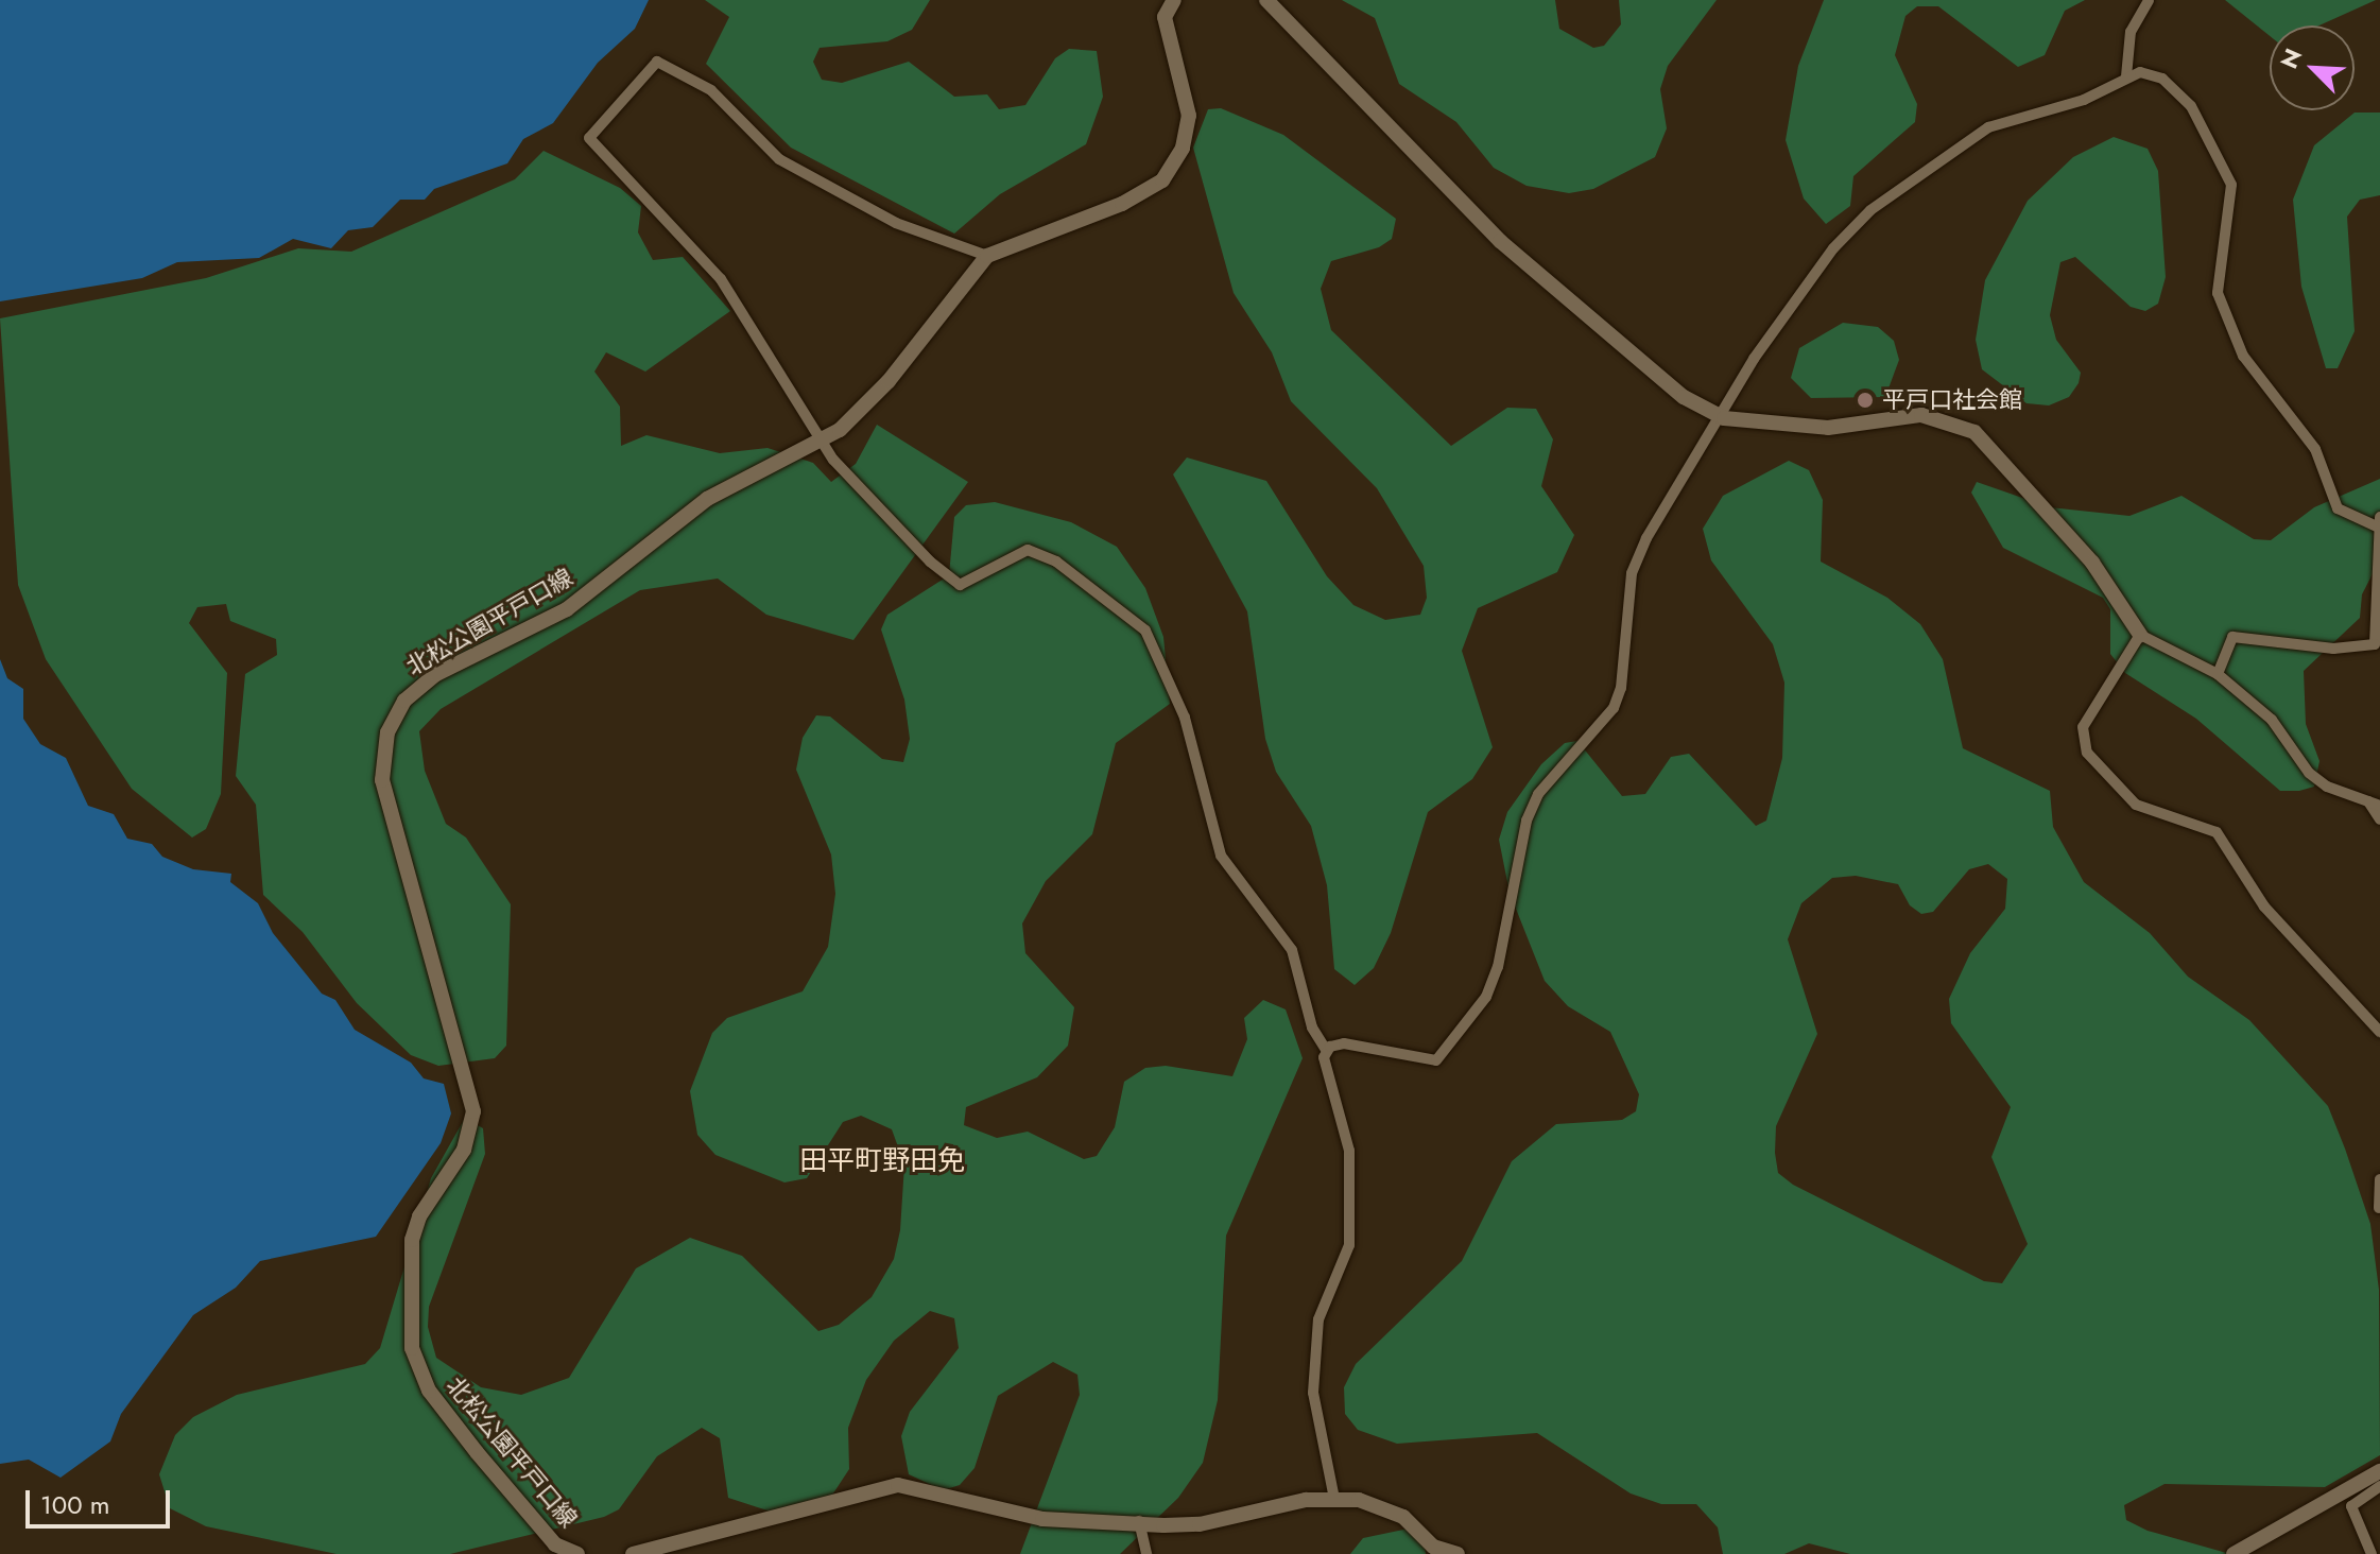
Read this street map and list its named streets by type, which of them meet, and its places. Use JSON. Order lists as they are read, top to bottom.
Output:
{
  "streets": {
    "main road": ["北松公園平戸口線"]
  },
  "districts": ["田平町野田免"],
  "places": ["平戸口社会館"],
  "scale_bar": "100 m",
  "north": "top left"
}
